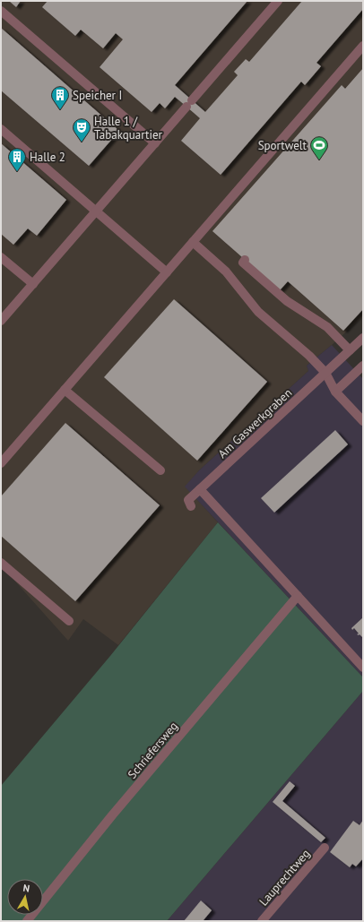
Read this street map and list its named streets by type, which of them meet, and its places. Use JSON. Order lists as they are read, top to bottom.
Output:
{
  "streets": {
    "street": ["Am Gaswerkgraben", "Schriefersweg", "Lauprechtweg"]
  },
  "places": {
    "building": ["Speicher I", "Halle 2"],
    "theatre": ["Halle 1 / Tabakquartier"],
    "sports": ["Sportwelt"]
  },
  "north": "top"
}
